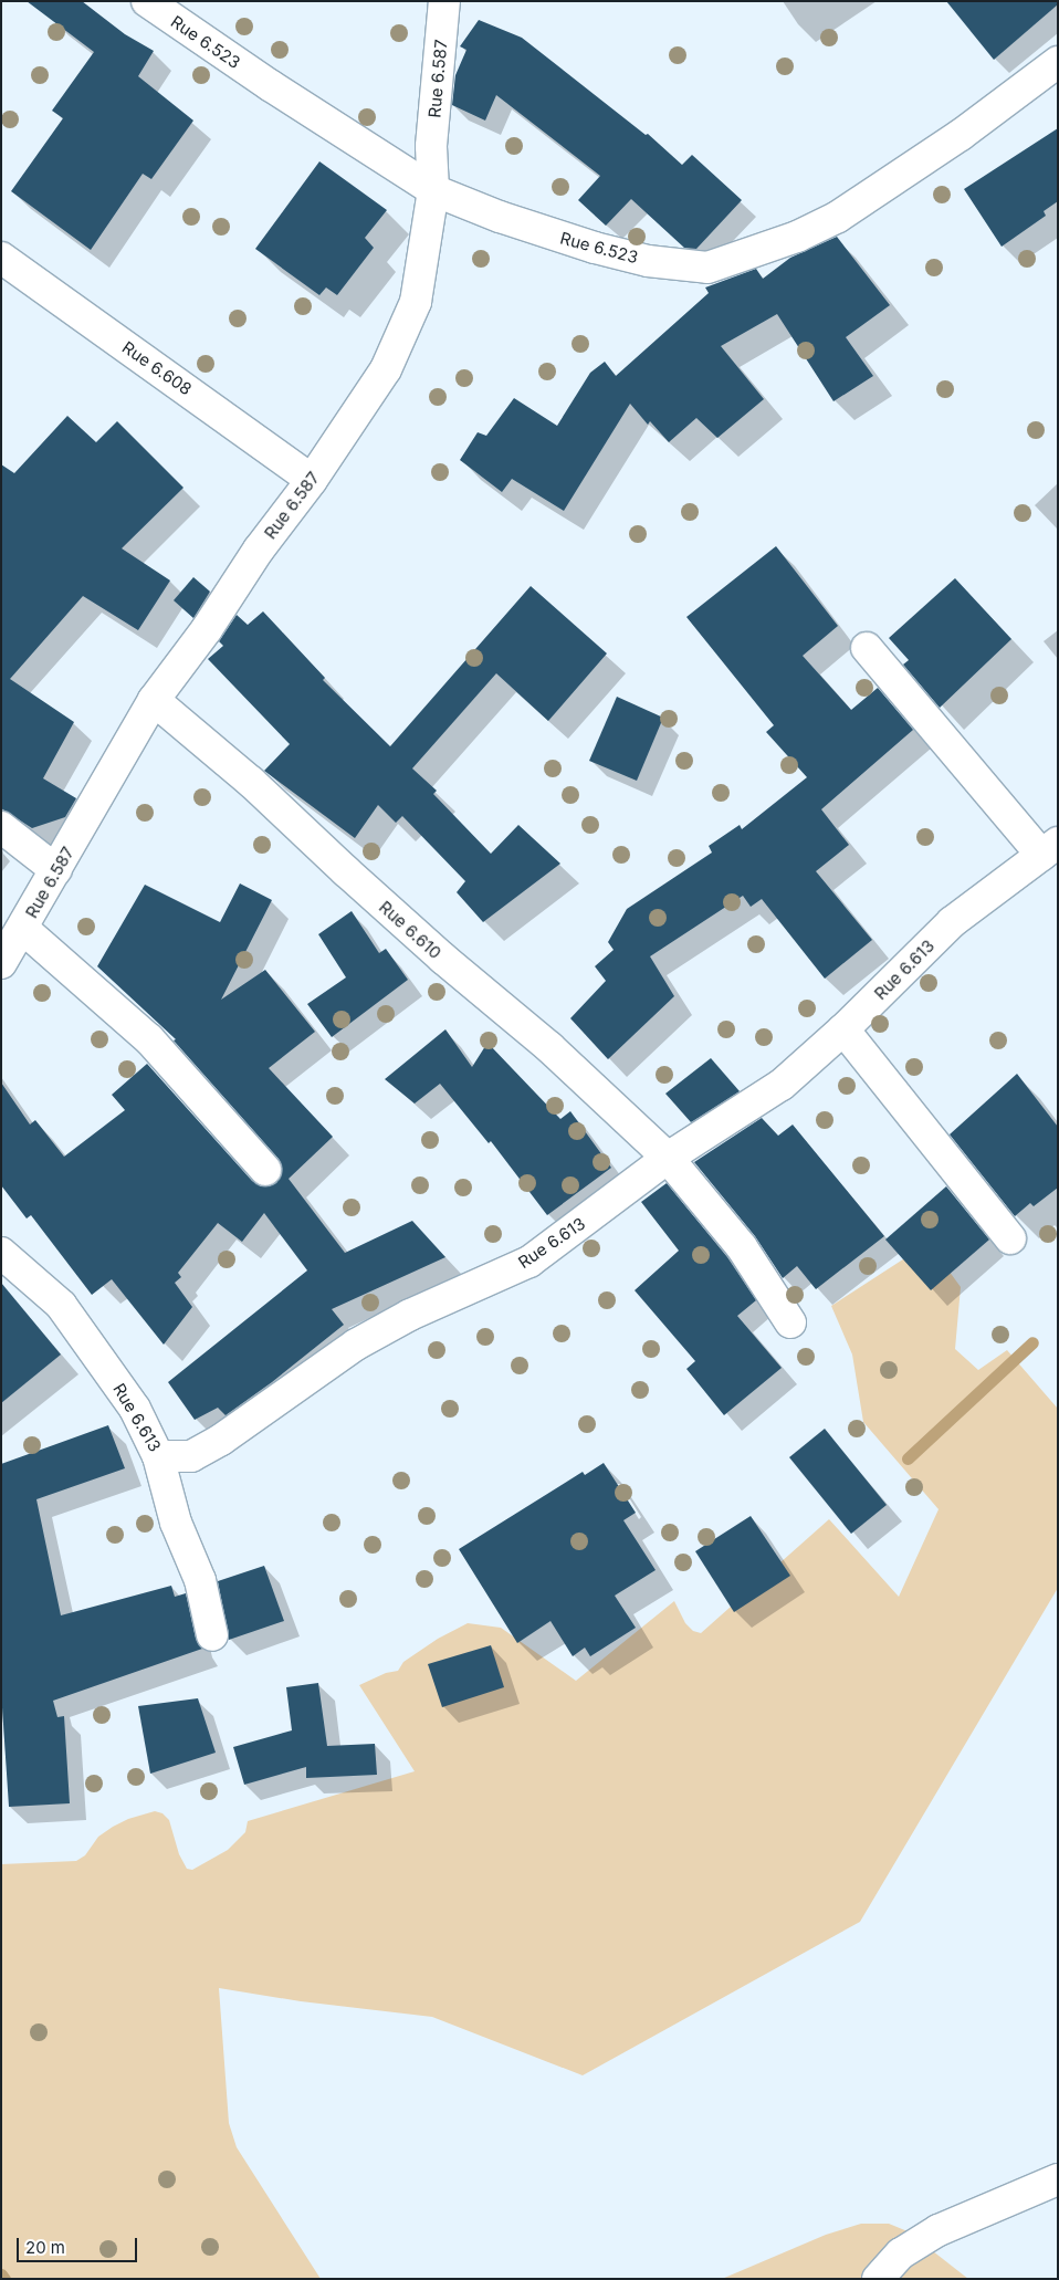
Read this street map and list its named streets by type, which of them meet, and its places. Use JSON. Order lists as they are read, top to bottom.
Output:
{
  "streets": {
    "street": [
      "Rue 6.523",
      "Rue 6.587",
      "Rue 6.608",
      "Rue 6.610",
      "Rue 6.613"
    ]
  },
  "crossings": [
    ["Rue 6.523", "Rue 6.587"],
    ["Rue 6.587", "Rue 6.608"],
    ["Rue 6.587", "Rue 6.610"],
    ["Rue 6.610", "Rue 6.613"]
  ],
  "scale_bar": "20 m"
}
